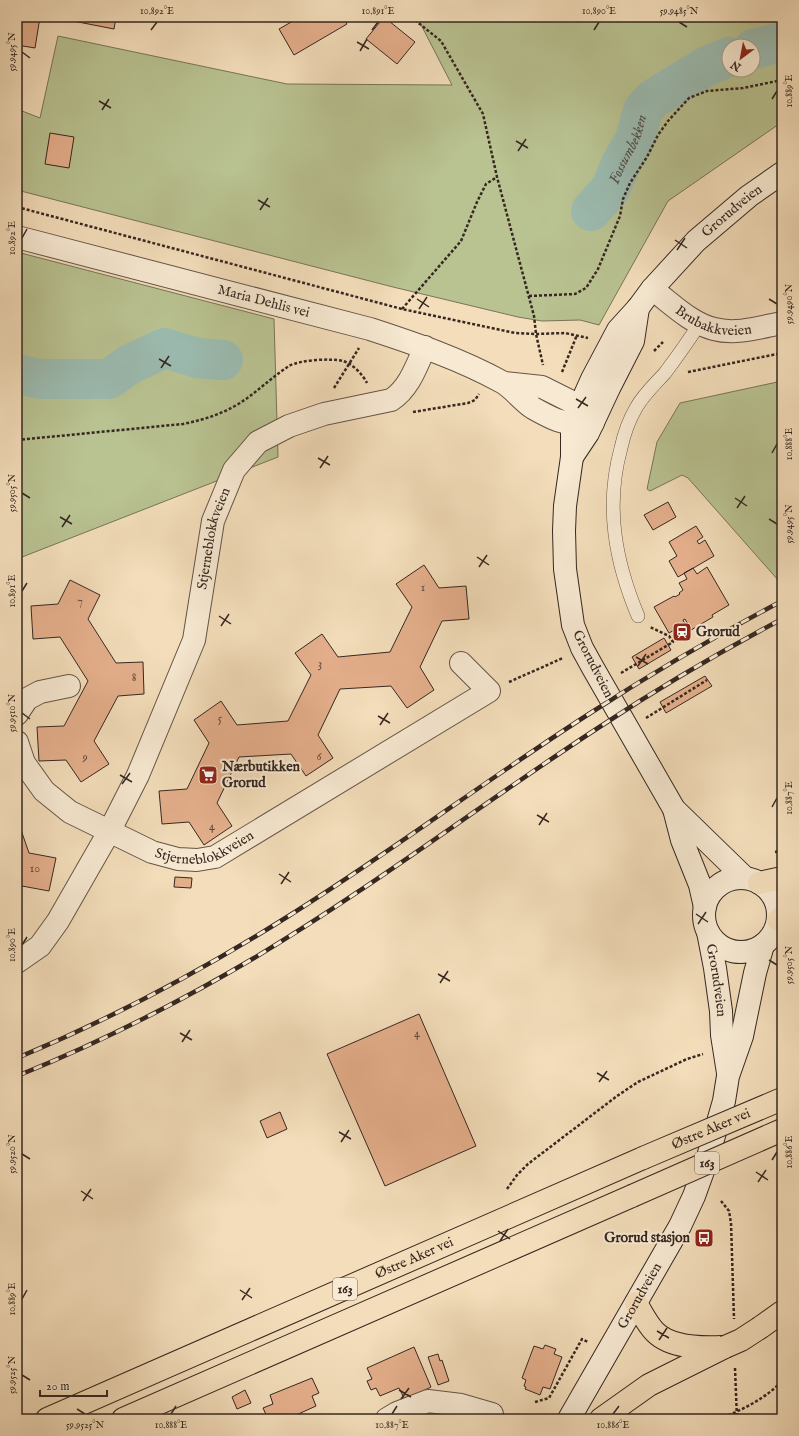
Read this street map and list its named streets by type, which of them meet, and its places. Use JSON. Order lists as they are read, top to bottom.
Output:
{
  "streets": {
    "highway": ["Østre Aker vei", "163"],
    "street": [
      "Grorudveien",
      "Maria Dehlis vei",
      "Brubakkveien",
      "Stjerneblokkveien"
    ]
  },
  "crossings": [
    ["Grorudveien", "Maria Dehlis vei"],
    ["Grorudveien", "Brubakkveien"],
    ["Maria Dehlis vei", "Stjerneblokkveien"]
  ],
  "water": ["Fossumbekken"],
  "places": {
    "station": ["Grorud"],
    "supermarket": ["Nærbutikken Grorud"],
    "bus stop": ["Grorud stasjon"]
  },
  "house_numbers": [
    "1",
    "7",
    "3",
    "8",
    "5",
    "6",
    "9",
    "4",
    "10",
    "4"
  ],
  "scale_bar": "20 m",
  "north": "bottom left",
  "coordinates": [
    "10.892°E",
    "10.891°E",
    "10.890°E",
    "59.9485°N",
    "59.9495°N",
    "10.889°E",
    "59.9490°N",
    "10.888°E",
    "59.9505°N",
    "59.9510°N",
    "10.887°E",
    "10.886°E",
    "59.9520°N",
    "59.9525°N"
  ]
}
